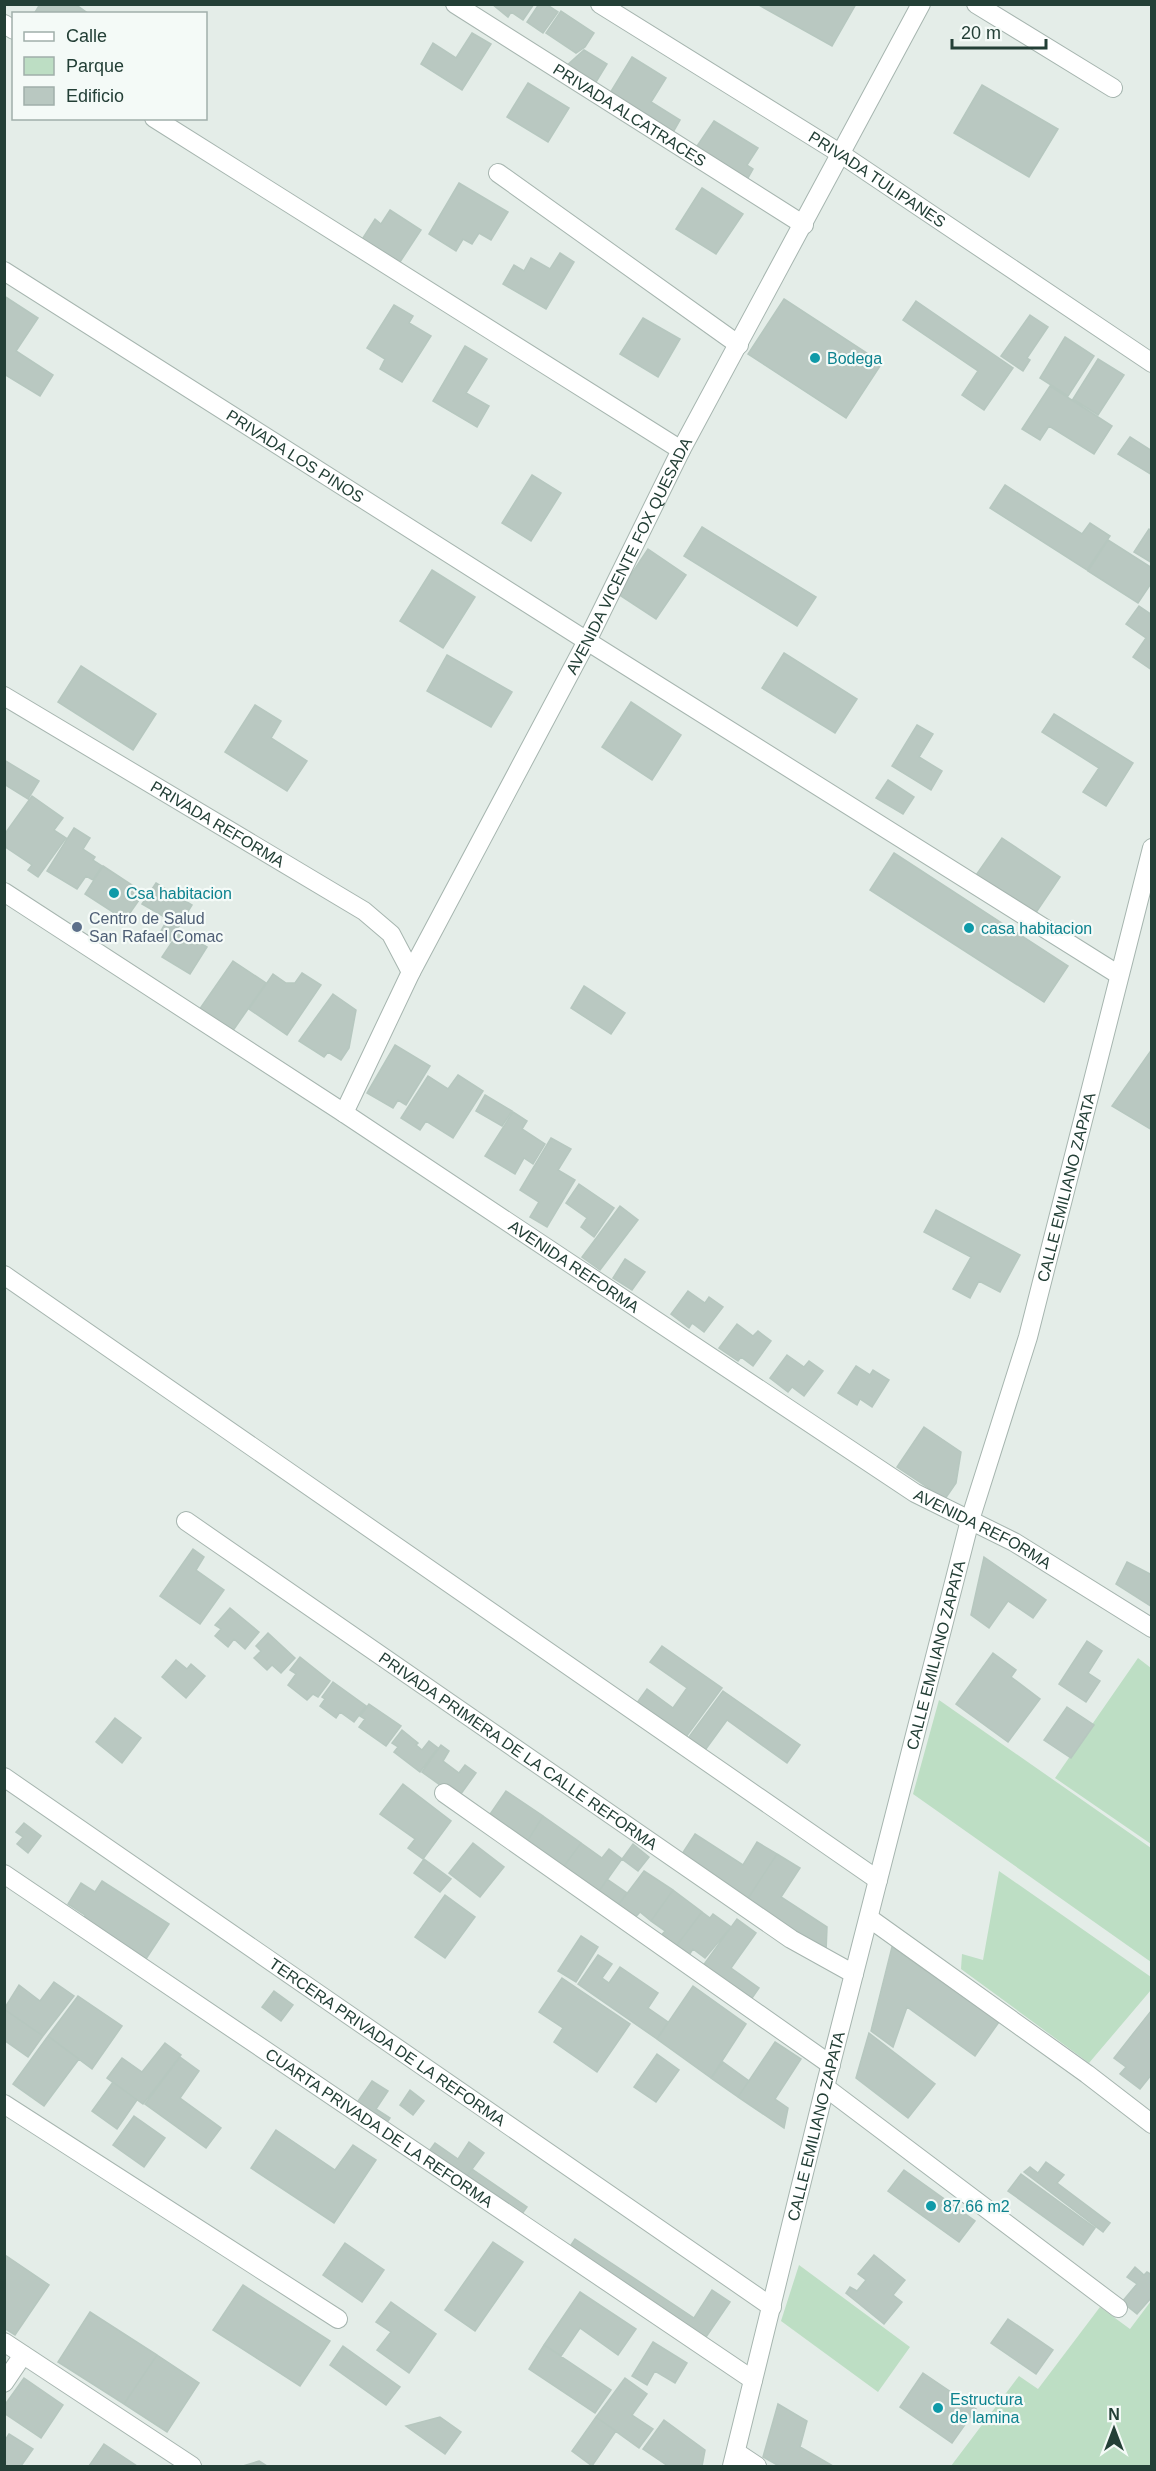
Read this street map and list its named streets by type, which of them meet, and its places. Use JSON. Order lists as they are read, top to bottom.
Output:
{
  "streets": {
    "street": [
      "PRIVADA ALCATRACES",
      "PRIVADA TULIPANES",
      "PRIVADA LOS PINOS",
      "AVENIDA VICENTE FOX QUESADA",
      "PRIVADA REFORMA",
      "CALLE EMILIANO ZAPATA",
      "AVENIDA REFORMA",
      "PRIVADA PRIMERA DE LA CALLE REFORMA",
      "TERCERA PRIVADA DE LA REFORMA",
      "CUARTA PRIVADA DE LA REFORMA"
    ]
  },
  "crossings": [
    ["PRIVADA ALCATRACES", "AVENIDA VICENTE FOX QUESADA"],
    ["PRIVADA TULIPANES", "AVENIDA VICENTE FOX QUESADA"],
    ["PRIVADA LOS PINOS", "AVENIDA VICENTE FOX QUESADA"],
    ["PRIVADA LOS PINOS", "CALLE EMILIANO ZAPATA"],
    ["AVENIDA VICENTE FOX QUESADA", "PRIVADA REFORMA"],
    ["AVENIDA VICENTE FOX QUESADA", "AVENIDA REFORMA"],
    ["CALLE EMILIANO ZAPATA", "AVENIDA REFORMA"],
    ["CALLE EMILIANO ZAPATA", "PRIVADA PRIMERA DE LA CALLE REFORMA"],
    ["CALLE EMILIANO ZAPATA", "TERCERA PRIVADA DE LA REFORMA"],
    ["CALLE EMILIANO ZAPATA", "CUARTA PRIVADA DE LA REFORMA"]
  ],
  "places": [
    "Bodega",
    "Csa habitacion",
    "Centro de Salud San Rafael Comac",
    "casa habitacion",
    "87.66 m2",
    "Estructura de lamina"
  ],
  "legend": ["Calle", "Parque", "Edificio"],
  "scale_bar": "20 m",
  "north": "top"
}
